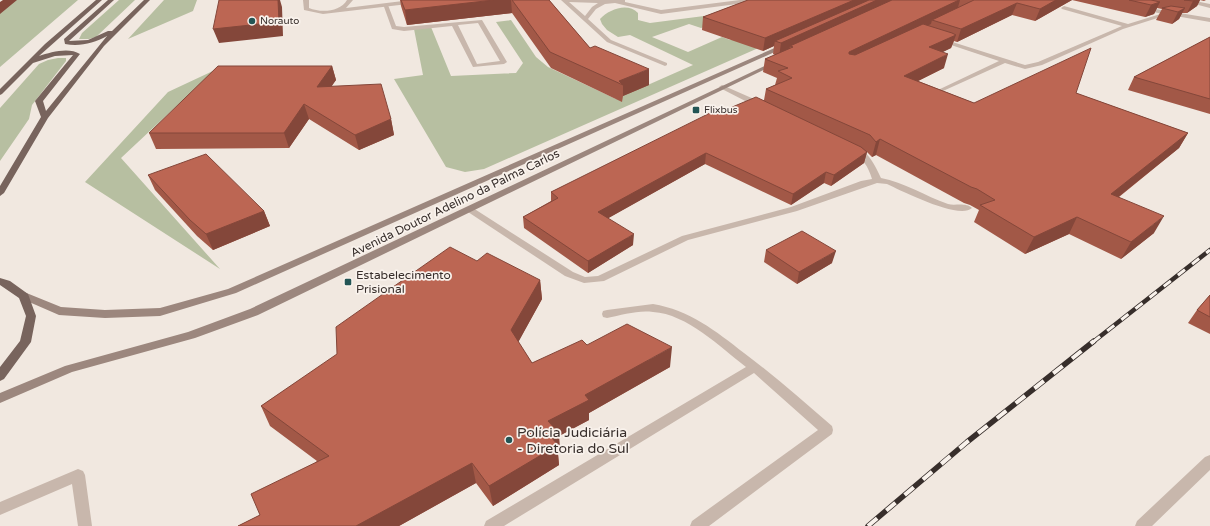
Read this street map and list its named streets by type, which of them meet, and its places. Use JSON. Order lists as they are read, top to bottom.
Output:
{
  "streets": {
    "main road": ["Avenida Doutor Adelino da Palma Carlos"]
  },
  "places": {
    "other": ["Norauto", "Polícia Judiciária - Diretoria do Sul"],
    "transit": ["Flixbus", "Estabelecimento Prisional"]
  }
}
